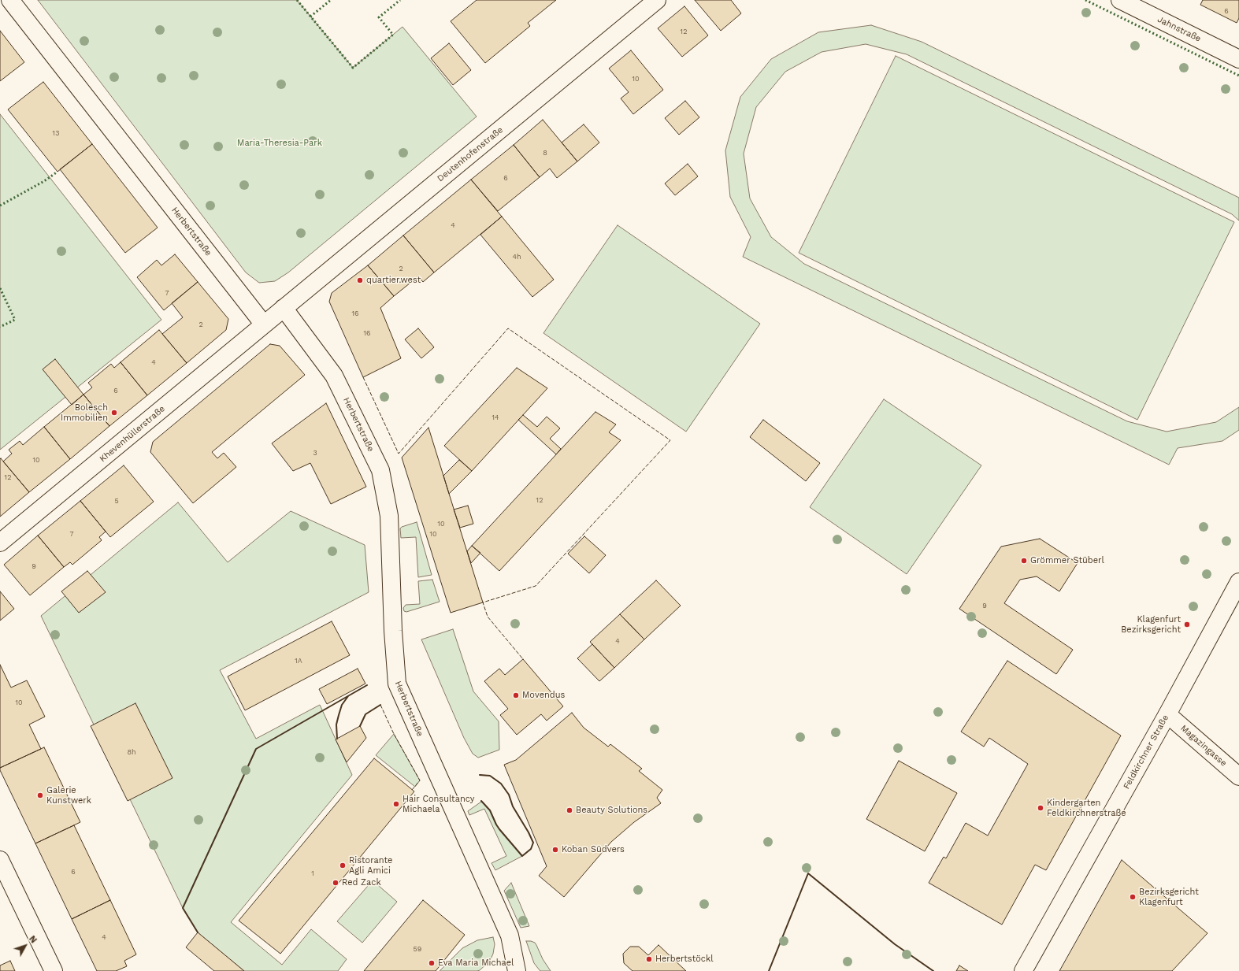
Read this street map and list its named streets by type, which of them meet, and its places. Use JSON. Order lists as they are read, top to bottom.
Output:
{
  "streets": {
    "street": [
      "Jahnstraße",
      "Deutenhofenstraße",
      "Herbertstraße",
      "Khevenhüllerstraße",
      "Magazingasse",
      "Feldkirchner Straße"
    ]
  },
  "crossings": [
    ["Deutenhofenstraße", "Herbertstraße"],
    ["Herbertstraße", "Khevenhüllerstraße"],
    ["Magazingasse", "Feldkirchner Straße"]
  ],
  "parks": ["Maria-Theresia-Park"],
  "places": [
    "quartier.west",
    "Bolesch Immobilien",
    "Grömmer Stüberl",
    "Klagenfurt Bezirksgericht",
    "Movendus",
    "Galerie Kunstwerk",
    "Hair Consultancy Michaela",
    "Kindergarten Feldkirchnerstraße",
    "Beauty Solutions",
    "Koban Südvers",
    "Ristorante Agli Amici",
    "Red Zack",
    "Bezirksgericht Klagenfurt",
    "Herbertstöckl",
    "Eva Maria Michael"
  ],
  "house_numbers": [
    "6",
    "12",
    "10",
    "13",
    "8",
    "6",
    "4",
    "4h",
    "2",
    "7",
    "16",
    "2",
    "16",
    "4",
    "6",
    "14",
    "3",
    "10",
    "12",
    "12",
    "5",
    "10",
    "7",
    "10",
    "9",
    "9",
    "4",
    "1A",
    "10",
    "8h",
    "6",
    "1",
    "4",
    "59"
  ],
  "north": "top right"
}
